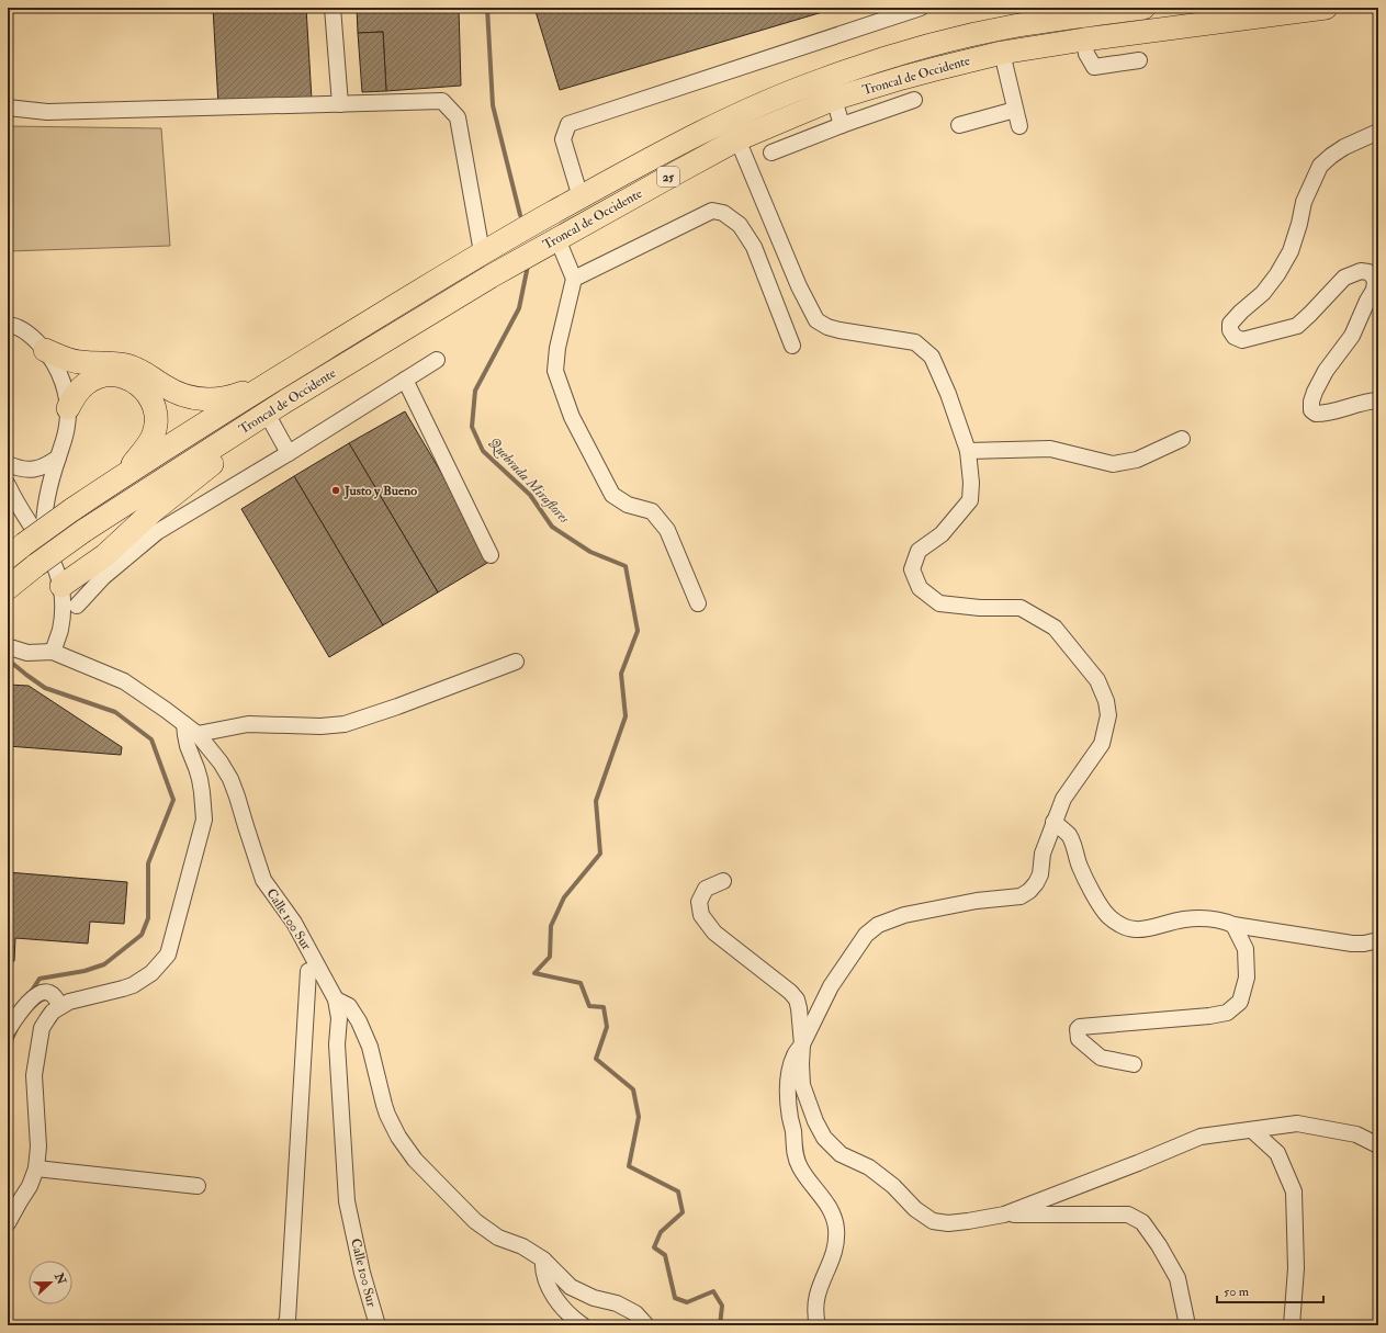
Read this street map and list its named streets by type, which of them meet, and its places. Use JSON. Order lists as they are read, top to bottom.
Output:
{
  "streets": {
    "highway": ["Troncal de Occidente", "25"],
    "street": ["Calle 100 Sur"]
  },
  "water": ["Quebrada Miraflores"],
  "places": ["Justo y Bueno"],
  "scale_bar": "50 m",
  "north": "right"
}
